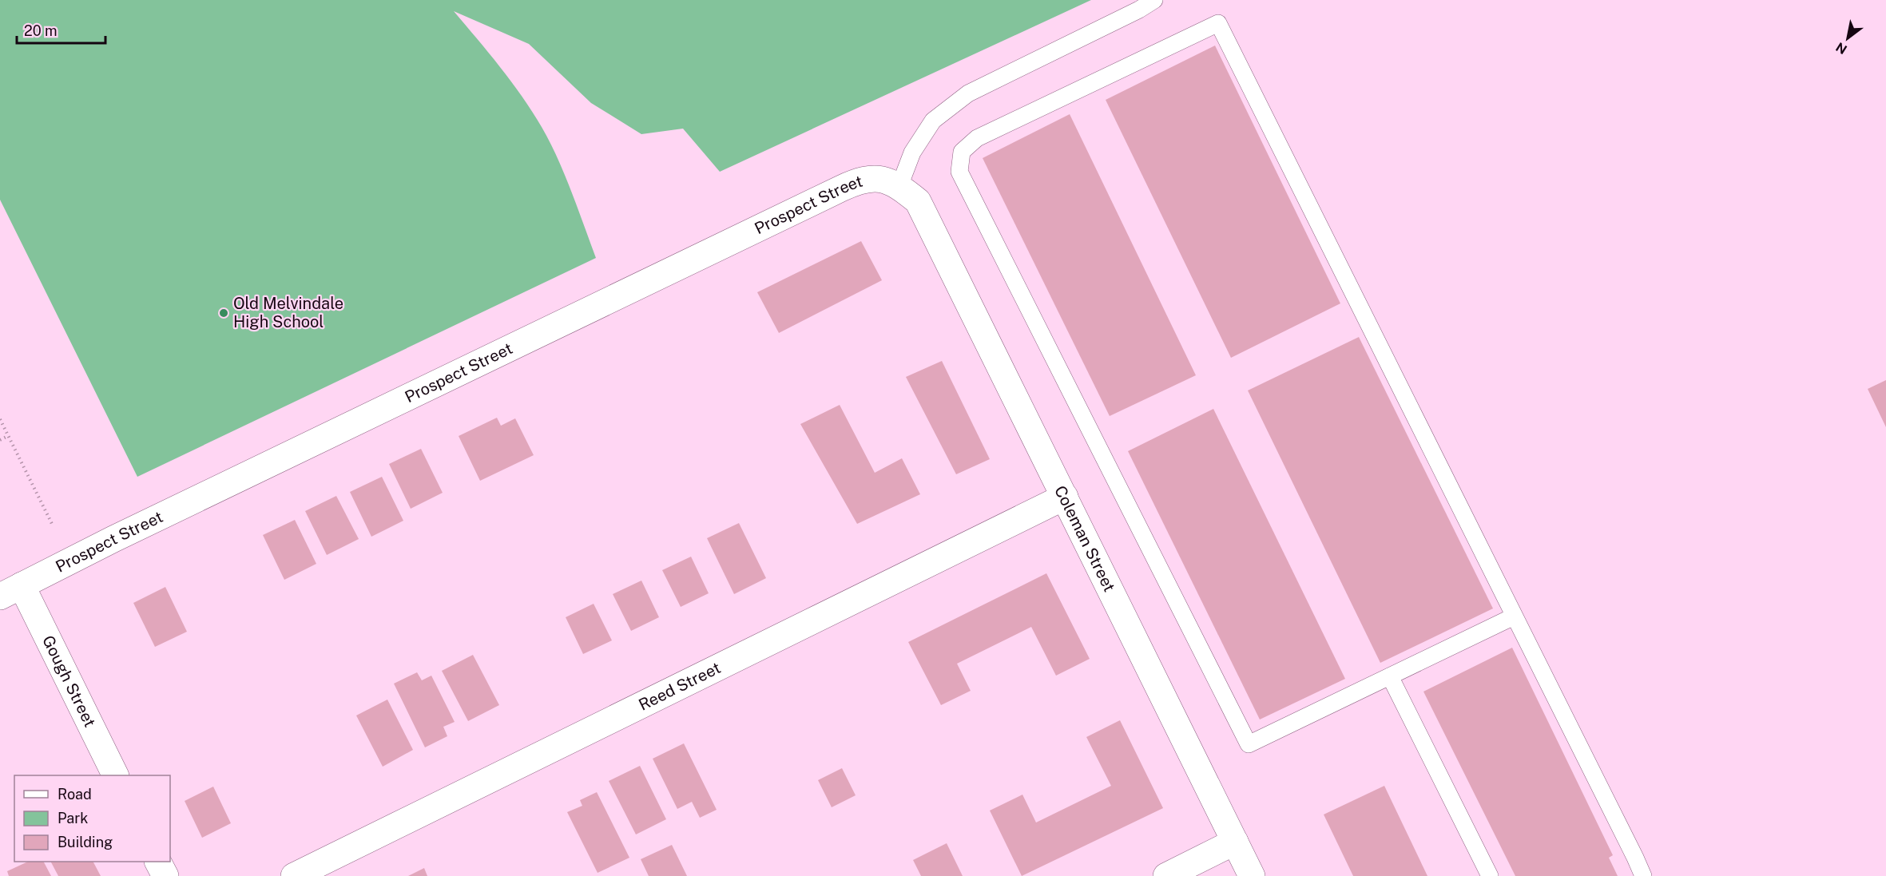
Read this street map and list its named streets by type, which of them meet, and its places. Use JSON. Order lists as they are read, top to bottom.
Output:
{
  "streets": {
    "street": [
      "Prospect Street",
      "Coleman Street",
      "Gough Street",
      "Reed Street"
    ]
  },
  "crossings": [
    ["Prospect Street", "Coleman Street"],
    ["Prospect Street", "Gough Street"],
    ["Coleman Street", "Reed Street"]
  ],
  "places": ["Old Melvindale High School"],
  "legend": ["Road", "Park", "Building"],
  "scale_bar": "20 m",
  "north": "bottom left"
}
